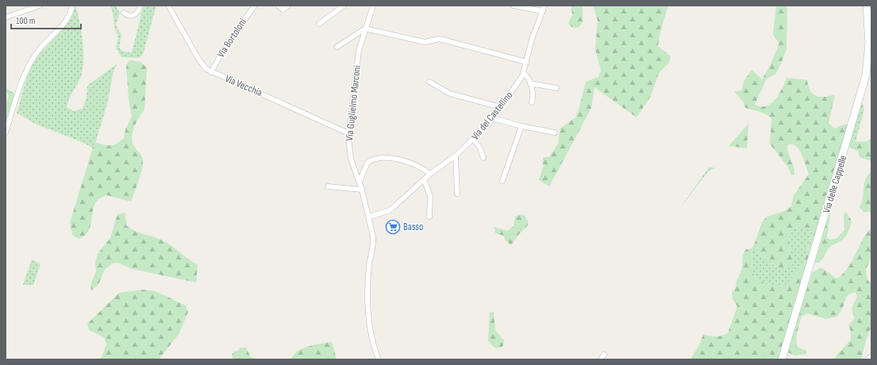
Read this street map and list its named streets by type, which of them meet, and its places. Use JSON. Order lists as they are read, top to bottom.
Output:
{
  "streets": {
    "main road": ["Via delle Cappelle"],
    "street": [
      "Via Bortoloni",
      "Via Vecchia",
      "Via Guglielmo Marconi",
      "Via del Castellino"
    ]
  },
  "crossings": [
    ["Via Bortoloni", "Via Vecchia"],
    ["Via Vecchia", "Via Guglielmo Marconi"],
    ["Via Guglielmo Marconi", "Via del Castellino"]
  ],
  "places": {
    "supermarket": ["Basso"]
  },
  "scale_bar": "100 m"
}
